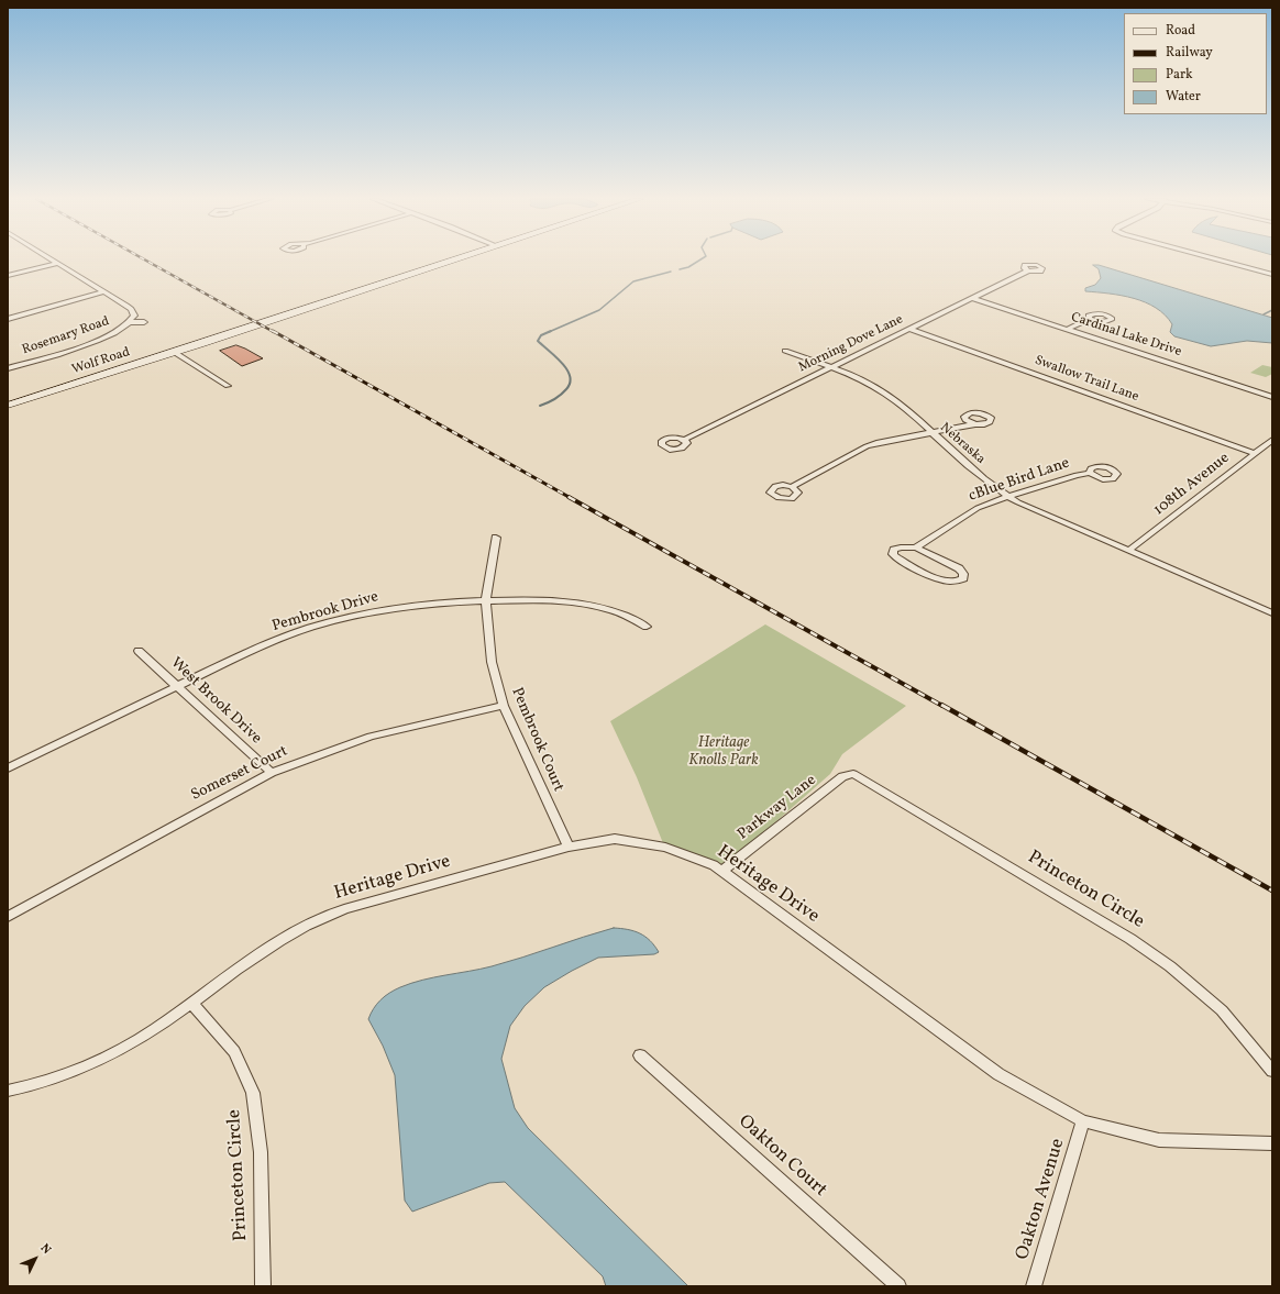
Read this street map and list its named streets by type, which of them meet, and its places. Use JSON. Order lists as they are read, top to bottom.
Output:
{
  "streets": {
    "main road": ["Wolf Road"],
    "street": [
      "Cardinal Lake Drive",
      "Rosemary Road",
      "Morning Dove Lane",
      "Swallow Trail Lane",
      "Nebraska",
      "cBlue Bird Lane",
      "108th Avenue",
      "Pembrook Drive",
      "West Brook Drive",
      "Pembrook Court",
      "Somerset Court",
      "Parkway Lane",
      "Heritage Drive",
      "Princeton Circle",
      "Oakton Court",
      "Oakton Avenue"
    ]
  },
  "crossings": [
    ["Cardinal Lake Drive", "Morning Dove Lane"],
    ["Morning Dove Lane", "Swallow Trail Lane"],
    ["Morning Dove Lane", "Nebraska"],
    ["Swallow Trail Lane", "108th Avenue"],
    ["Nebraska", "cBlue Bird Lane"],
    ["Nebraska", "108th Avenue"],
    ["Pembrook Drive", "West Brook Drive"],
    ["Pembrook Drive", "Pembrook Court"],
    ["West Brook Drive", "Somerset Court"],
    ["Pembrook Court", "Somerset Court"],
    ["Pembrook Court", "Heritage Drive"],
    ["Parkway Lane", "Heritage Drive"],
    ["Parkway Lane", "Princeton Circle"],
    ["Heritage Drive", "Princeton Circle"],
    ["Heritage Drive", "Oakton Avenue"]
  ],
  "parks": ["Heritage Knolls Park"],
  "legend": [
    "Road",
    "Railway",
    "Park",
    "Water"
  ],
  "north": "top right"
}
